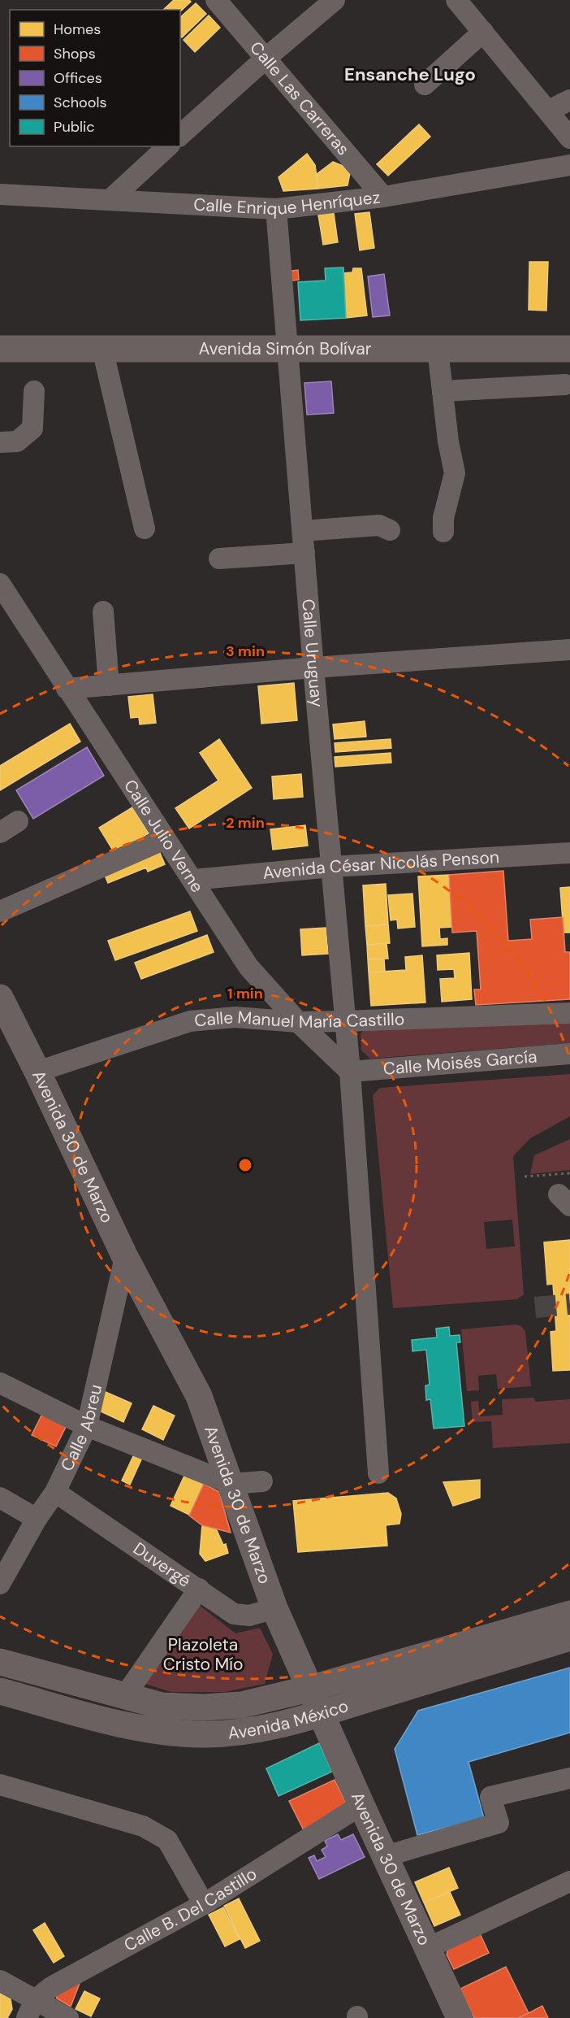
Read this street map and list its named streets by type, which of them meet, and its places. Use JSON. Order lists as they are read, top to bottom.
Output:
{
  "streets": {
    "main road": ["Avenida Simón Bolívar", "Avenida 30 de Marzo", "Avenida México"],
    "street": [
      "Calle Las Carreras",
      "Calle Enrique Henríquez",
      "Calle Uruguay",
      "Calle Julio Verne",
      "Avenida César Nicolás Penson",
      "Calle Manuel María Castillo",
      "Calle Moisés García",
      "Calle Abreu",
      "Duvergé",
      "Calle B. Del Castillo"
    ]
  },
  "crossings": [
    ["Calle Las Carreras", "Calle Enrique Henríquez"],
    ["Calle Enrique Henríquez", "Calle Uruguay"],
    ["Avenida Simón Bolívar", "Calle Uruguay"],
    ["Calle Uruguay", "Calle Julio Verne"],
    ["Calle Uruguay", "Avenida César Nicolás Penson"],
    ["Calle Uruguay", "Calle Manuel María Castillo"],
    ["Calle Uruguay", "Calle Moisés García"],
    ["Calle Julio Verne", "Avenida César Nicolás Penson"],
    ["Calle Julio Verne", "Calle Manuel María Castillo"],
    ["Calle Julio Verne", "Calle Moisés García"],
    ["Calle Manuel María Castillo", "Avenida 30 de Marzo"],
    ["Avenida 30 de Marzo", "Calle Abreu"],
    ["Avenida 30 de Marzo", "Duvergé"],
    ["Avenida 30 de Marzo", "Avenida México"],
    ["Avenida 30 de Marzo", "Calle B. Del Castillo"],
    ["Calle Abreu", "Duvergé"]
  ],
  "districts": ["Ensanche Lugo"],
  "parks": ["Plazoleta Cristo Mío"],
  "legend": [
    "Homes",
    "Shops",
    "Offices",
    "Schools",
    "Public"
  ],
  "rings": ["3 min", "2 min", "1 min"]
}
